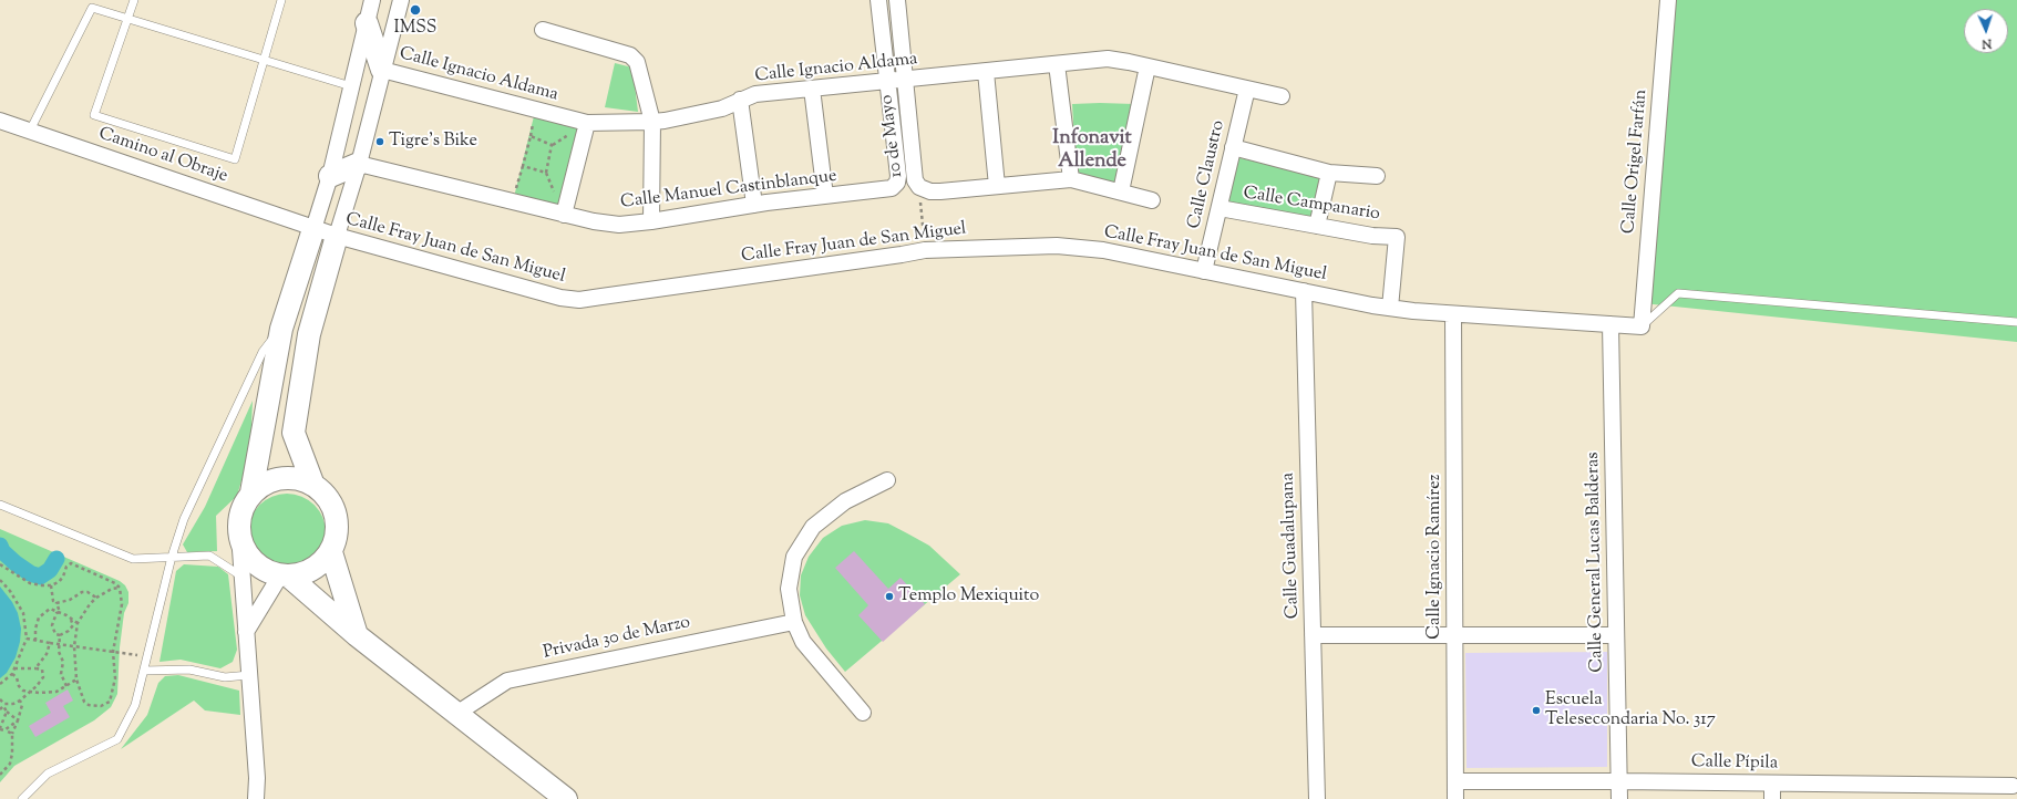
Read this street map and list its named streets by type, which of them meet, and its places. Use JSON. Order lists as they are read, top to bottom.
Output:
{
  "streets": {
    "street": [
      "Calle Ignacio Aldama",
      "10 de Mayo",
      "Camino al Obraje",
      "Calle Origel Farfán",
      "Calle Claustro",
      "Calle Manuel Castinblanque",
      "Calle Campanario",
      "Calle Fray Juan de San Miguel",
      "Calle Guadalupana",
      "Calle Ignacio Ramírez",
      "Calle General Lucas Balderas",
      "Privada 30 de Marzo",
      "Calle Pípila"
    ]
  },
  "crossings": [
    ["Calle Ignacio Aldama", "10 de Mayo"],
    ["Calle Ignacio Aldama", "Calle Claustro"],
    ["10 de Mayo", "Calle Manuel Castinblanque"],
    ["Camino al Obraje", "Calle Fray Juan de San Miguel"],
    ["Calle Origel Farfán", "Calle Fray Juan de San Miguel"],
    ["Calle Claustro", "Calle Campanario"],
    ["Calle Claustro", "Calle Fray Juan de San Miguel"],
    ["Calle Campanario", "Calle Fray Juan de San Miguel"],
    ["Calle Fray Juan de San Miguel", "Calle Guadalupana"],
    ["Calle Fray Juan de San Miguel", "Calle Ignacio Ramírez"],
    ["Calle Fray Juan de San Miguel", "Calle General Lucas Balderas"],
    ["Calle Ignacio Ramírez", "Calle Pípila"],
    ["Calle General Lucas Balderas", "Calle Pípila"]
  ],
  "districts": ["Infonavit Allende"],
  "places": [
    "IMSS",
    "Tigre's Bike",
    "Templo Mexiquito",
    "Escuela Telesecondaria No. 317"
  ],
  "north": "bottom"
}
